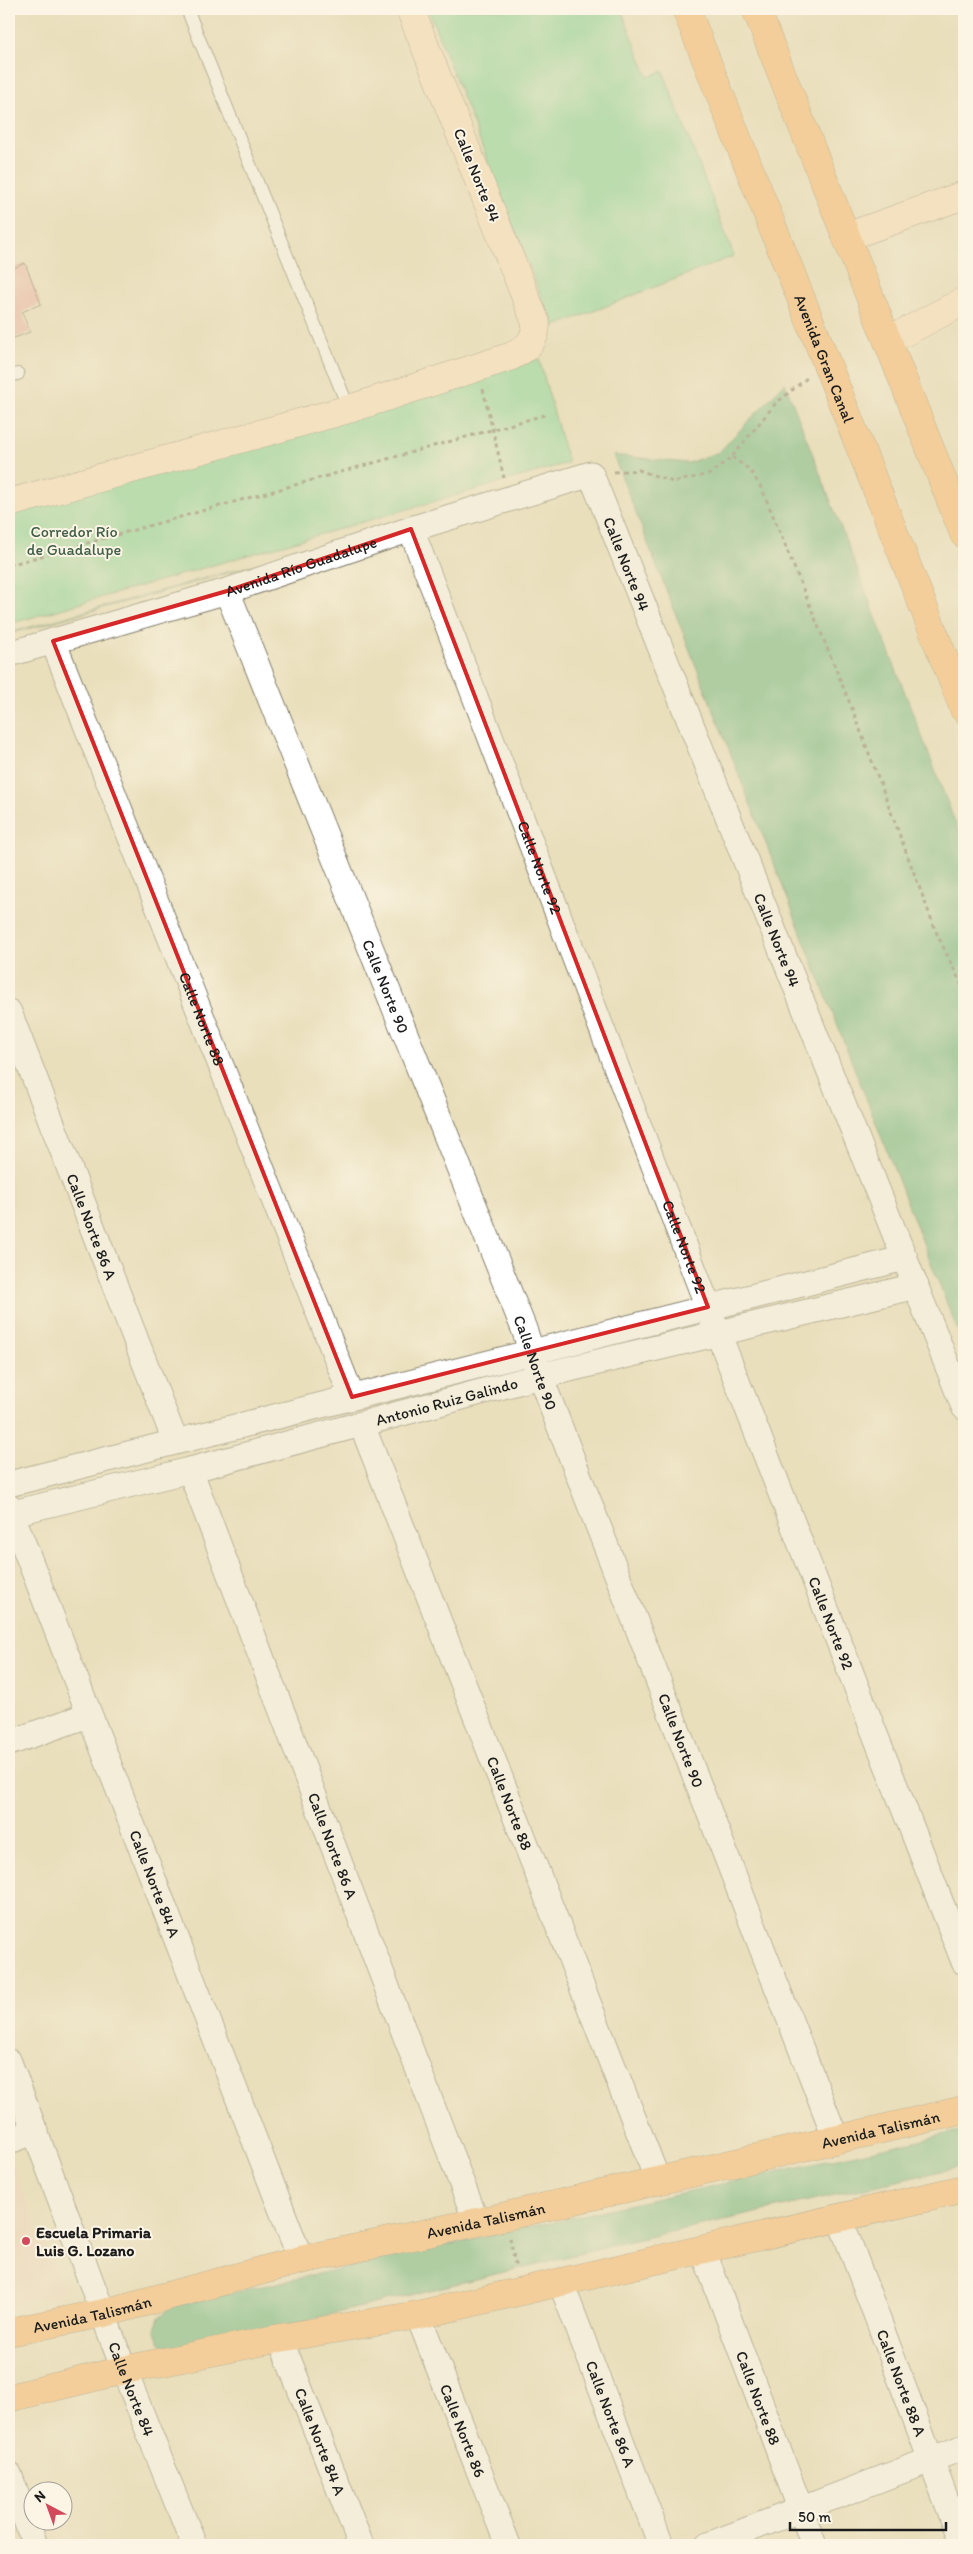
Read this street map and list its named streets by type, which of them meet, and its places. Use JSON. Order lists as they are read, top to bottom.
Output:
{
  "streets": {
    "main road": ["Avenida Gran Canal", "Avenida Talismán"],
    "street": [
      "Calle Norte 94",
      "Avenida Río Guadalupe",
      "Calle Norte 92",
      "Calle Norte 90",
      "Calle Norte 88",
      "Calle Norte 86 A",
      "Antonio Ruiz Galindo",
      "Calle Norte 84 A",
      "Calle Norte 88 A",
      "Calle Norte 84",
      "Calle Norte 86"
    ]
  },
  "crossings": [
    ["Calle Norte 94", "Avenida Río Guadalupe"],
    ["Calle Norte 94", "Antonio Ruiz Galindo"],
    ["Avenida Río Guadalupe", "Calle Norte 92"],
    ["Avenida Río Guadalupe", "Calle Norte 90"],
    ["Avenida Río Guadalupe", "Calle Norte 88"],
    ["Calle Norte 92", "Antonio Ruiz Galindo"],
    ["Calle Norte 90", "Antonio Ruiz Galindo"],
    ["Calle Norte 90", "Avenida Talismán"],
    ["Calle Norte 88", "Antonio Ruiz Galindo"],
    ["Calle Norte 88", "Avenida Talismán"],
    ["Calle Norte 86 A", "Antonio Ruiz Galindo"],
    ["Calle Norte 86 A", "Avenida Talismán"],
    ["Antonio Ruiz Galindo", "Calle Norte 84 A"],
    ["Calle Norte 84 A", "Avenida Talismán"],
    ["Avenida Talismán", "Calle Norte 84"]
  ],
  "parks": ["Corredor Río de Guadalupe"],
  "places": ["Escuela Primaria Luis G. Lozano"],
  "scale_bar": "50 m",
  "north": "top left"
}
